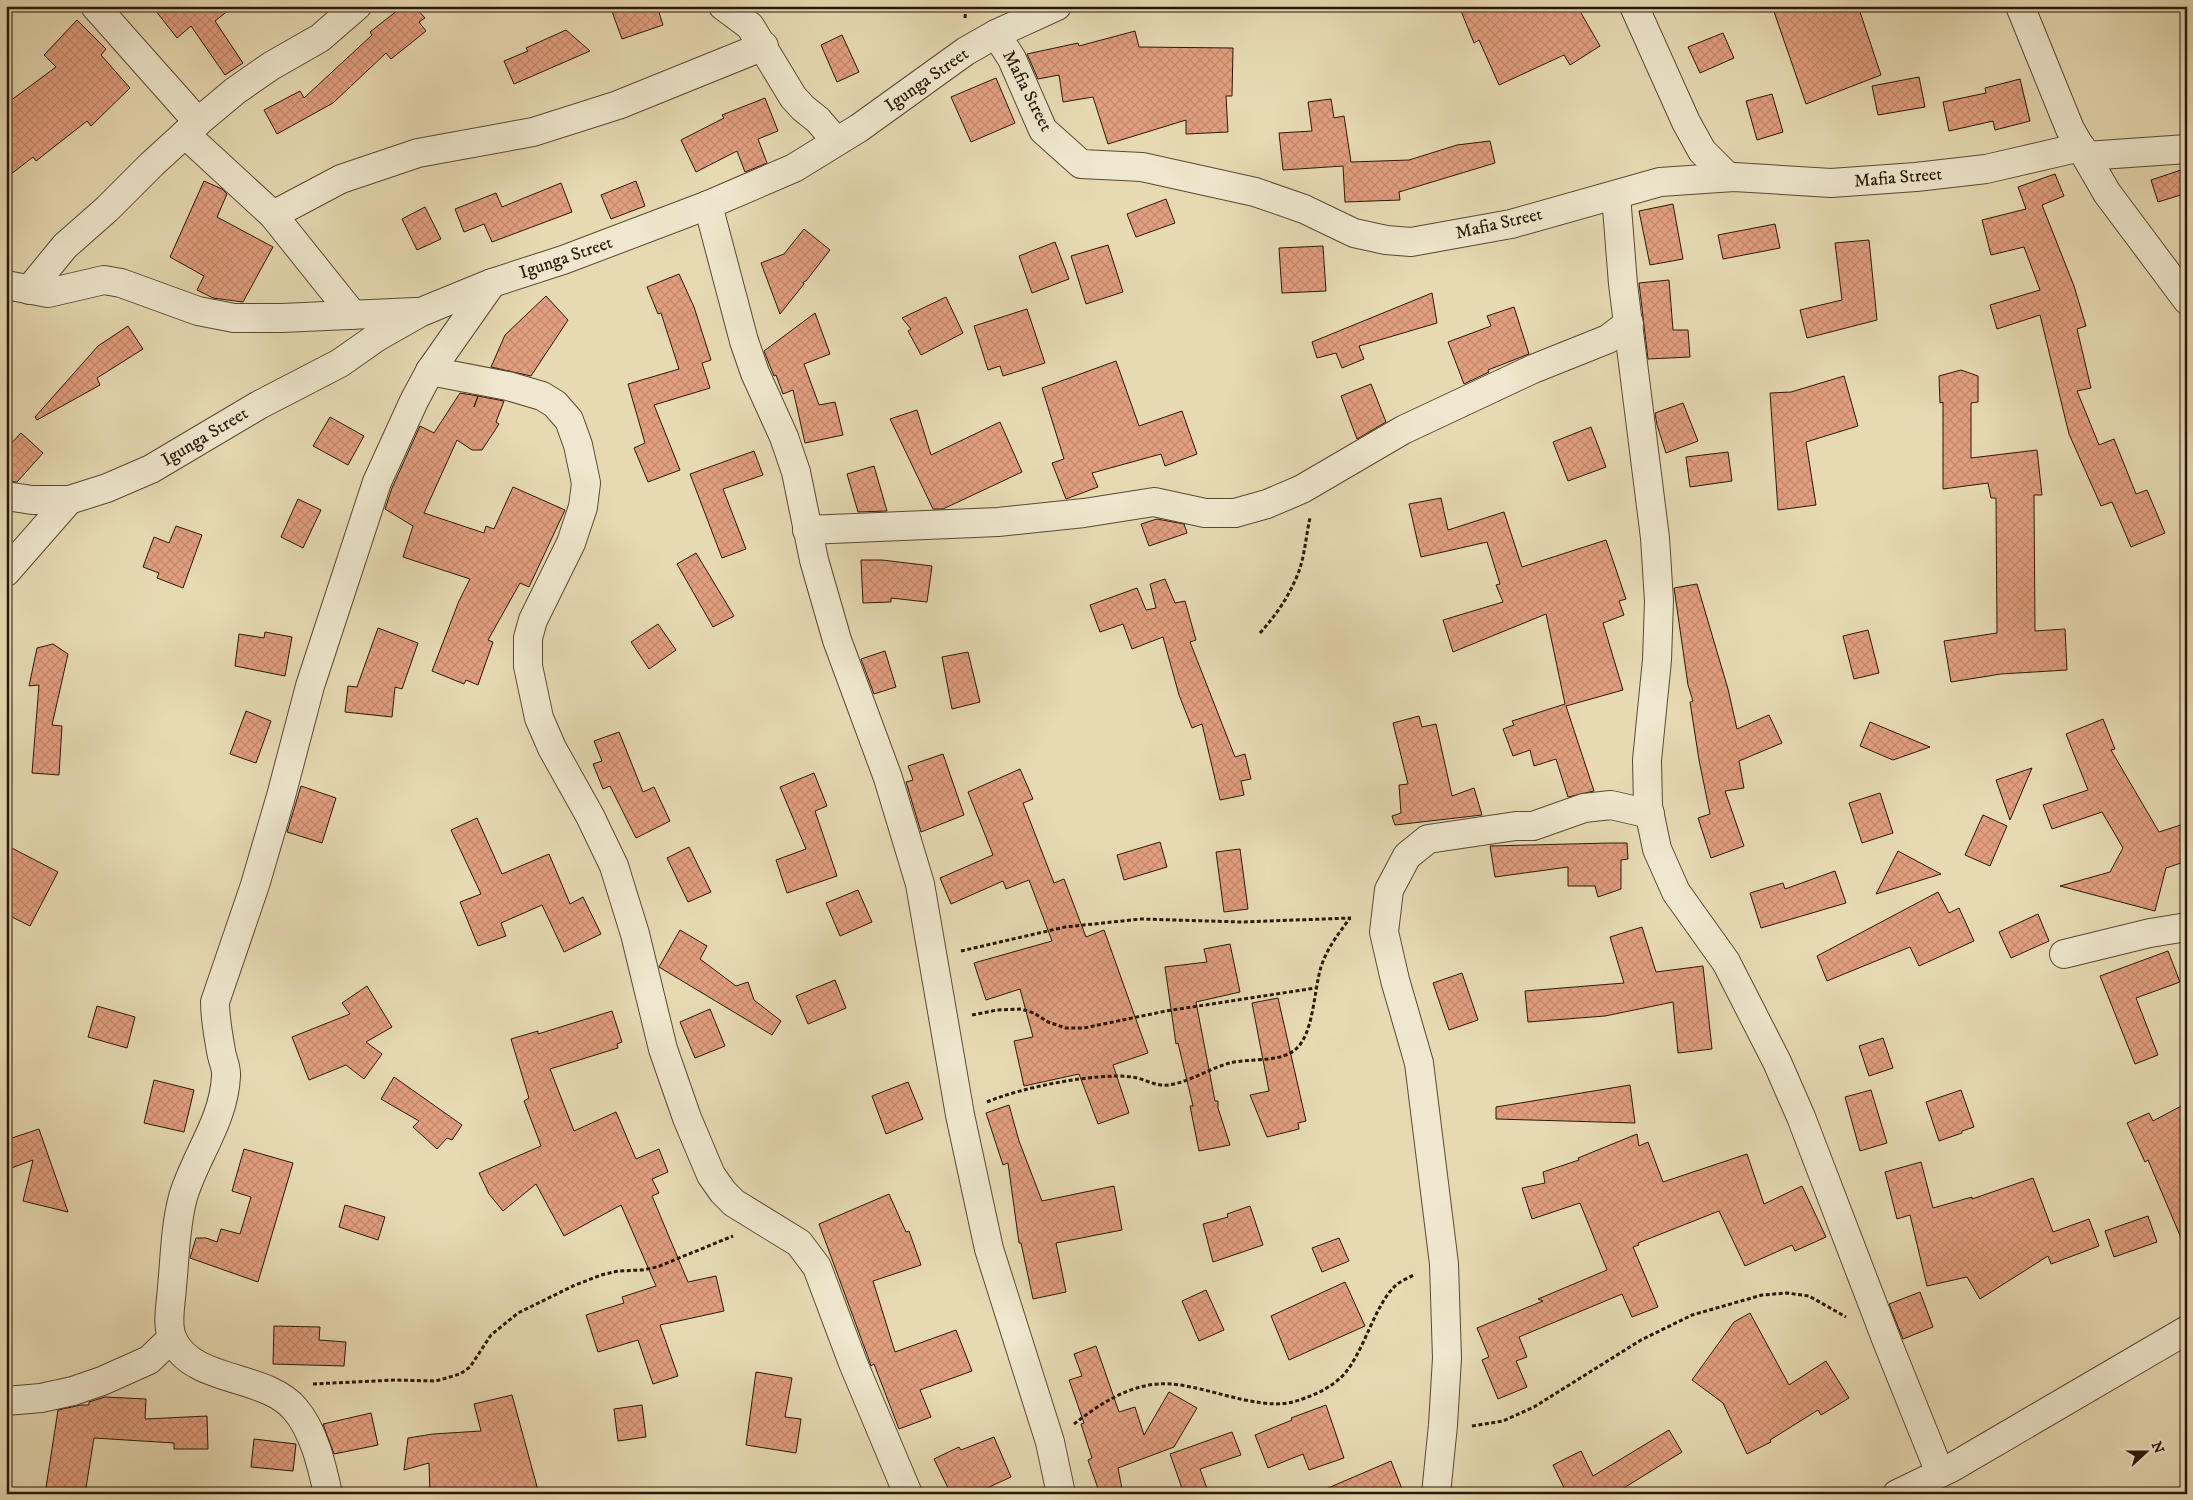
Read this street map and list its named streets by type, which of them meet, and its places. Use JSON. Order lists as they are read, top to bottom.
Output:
{
  "streets": {
    "street": ["Igunga Street", "Mafia Street"]
  },
  "crossings": [
    ["Igunga Street", "Mafia Street"]
  ],
  "north": "right"
}
